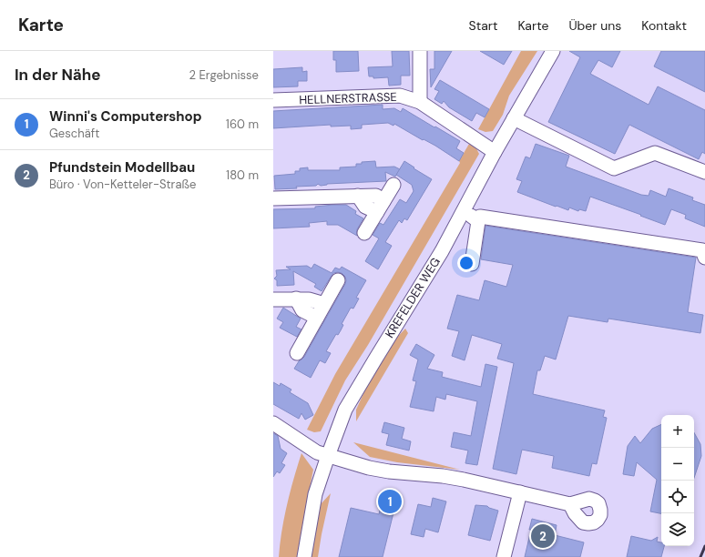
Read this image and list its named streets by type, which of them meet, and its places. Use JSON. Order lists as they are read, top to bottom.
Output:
{
  "streets": {
    "street": ["HELLNERSTRASSE", "KREFELDER WEG"]
  },
  "crossings": [
    ["HELLNERSTRASSE", "KREFELDER WEG"]
  ],
  "page": {
    "header": "Karte",
    "nav": [
      "Start",
      "Karte",
      "Über uns",
      "Kontakt"
    ],
    "heading": ["In der Nähe", "2 Ergebnisse"],
    "list": [
      {
        "mark": "1",
        "name": "Winni's Computershop",
        "note": "Geschäft",
        "value": "160 m"
      },
      {
        "mark": "2",
        "name": "Pfundstein Modellbau",
        "note": "Büro · Von-Ketteler-Straße",
        "value": "180 m"
      }
    ],
    "map_buttons": ["+", "−"],
    "pins": ["1", "2"]
  }
}
